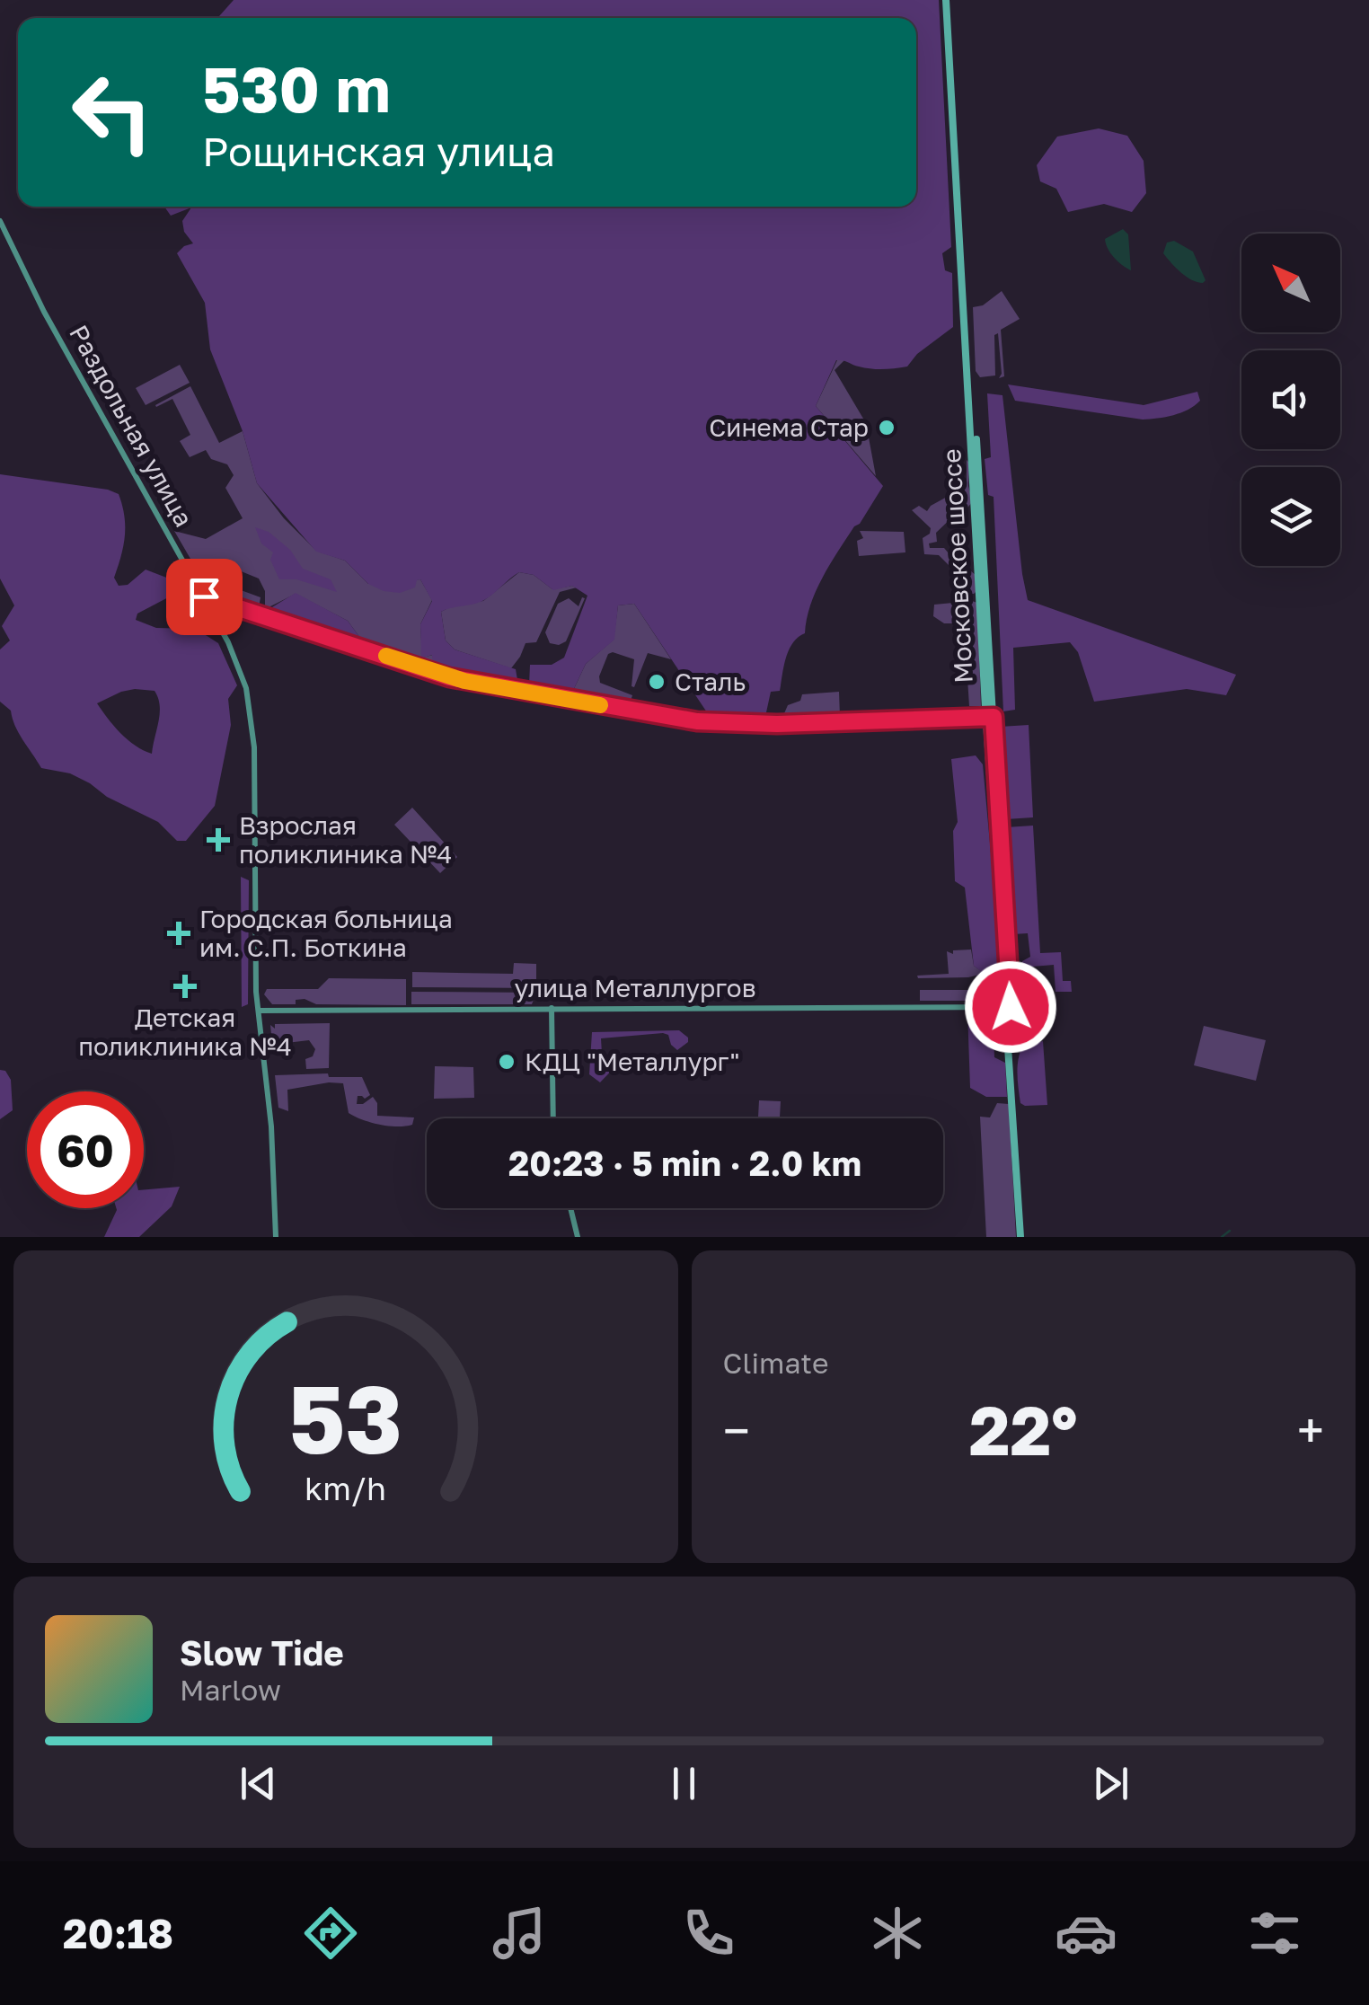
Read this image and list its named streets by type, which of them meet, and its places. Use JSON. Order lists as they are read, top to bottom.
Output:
{
  "streets": {
    "main road": ["Раздольная улица", "Московское шоссе", "улица Металлургов"]
  },
  "crossings": [
    ["Раздольная улица", "улица Металлургов"],
    ["Московское шоссе", "улица Металлургов"]
  ],
  "places": {
    "other": ["Синема Стар", "Сталь", "КДЦ \"Металлург\""],
    "health": ["Взрослая поликлиника №4", "Городская больница им. С.П. Боткина", "Детская поликлиника №4"]
  },
  "north": "top left",
  "page": {
    "turn": ["530 m", "Рощинская улица"],
    "limit": "60",
    "trip": "20:23 · 5 min · 2.0 km",
    "tile": "Climate",
    "heat": ["−", "22°", "+"],
    "song": ["Slow Tide", "Marlow"],
    "tabs": "20:18",
    "gauge": ["53", "km/h"]
  }
}
